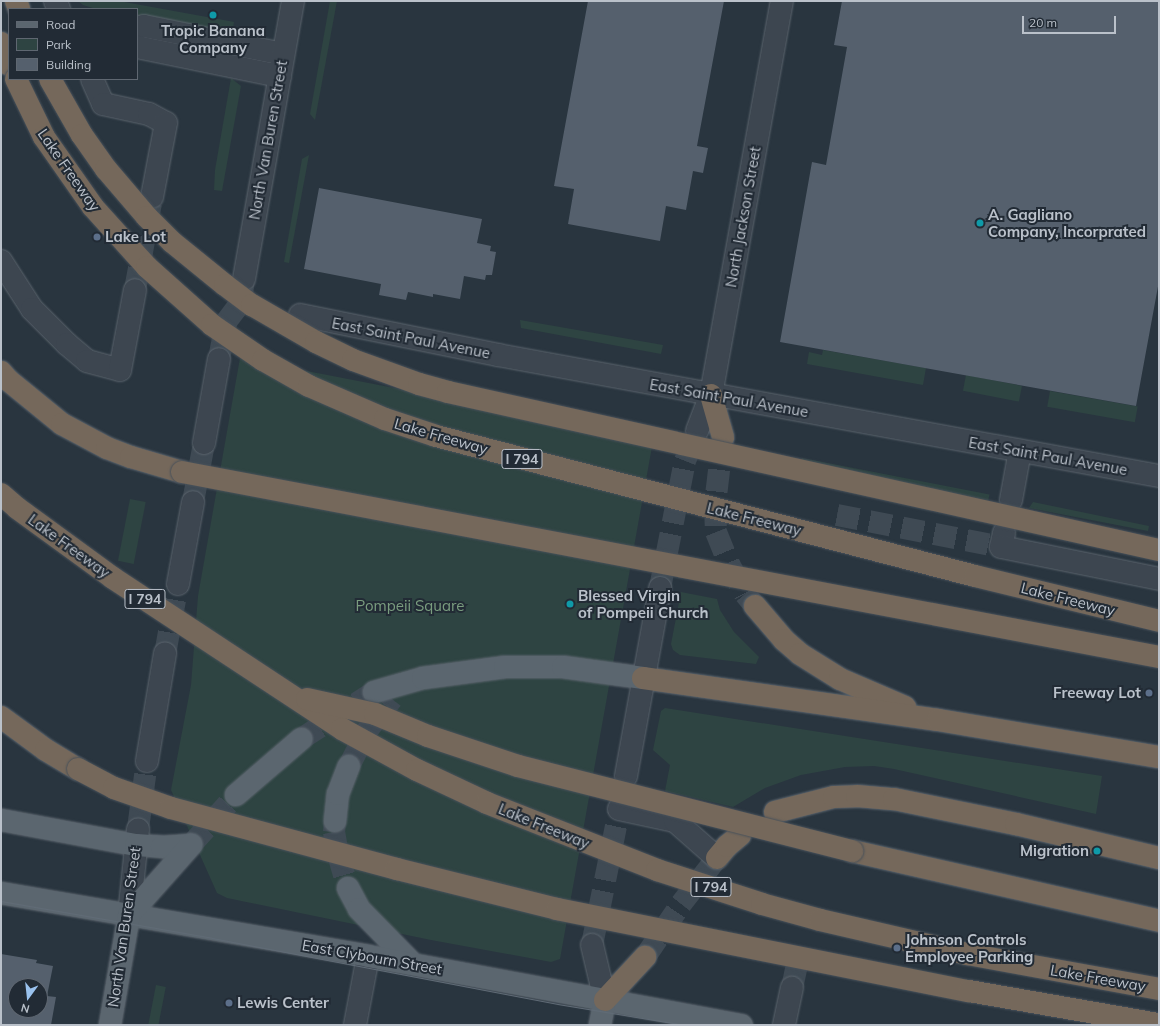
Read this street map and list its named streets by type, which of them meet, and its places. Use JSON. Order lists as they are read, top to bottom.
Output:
{
  "streets": {
    "highway": ["Lake Freeway", "I 794"],
    "main road": ["North Van Buren Street", "East Clybourn Street"],
    "street": ["North Jackson Street", "East Saint Paul Avenue"]
  },
  "crossings": [
    ["North Van Buren Street", "East Clybourn Street"],
    ["North Jackson Street", "East Saint Paul Avenue"]
  ],
  "parks": ["Pompeii Square"],
  "places": [
    "Tropic Banana Company",
    "A. Gagliano Company, Incorprated",
    "Lake Lot",
    "Blessed Virgin of Pompeii Church",
    "Freeway Lot",
    "Migration",
    "Johnson Controls Employee Parking",
    "Lewis Center"
  ],
  "legend": ["Road", "Park", "Building"],
  "scale_bar": "20 m",
  "north": "bottom"
}
